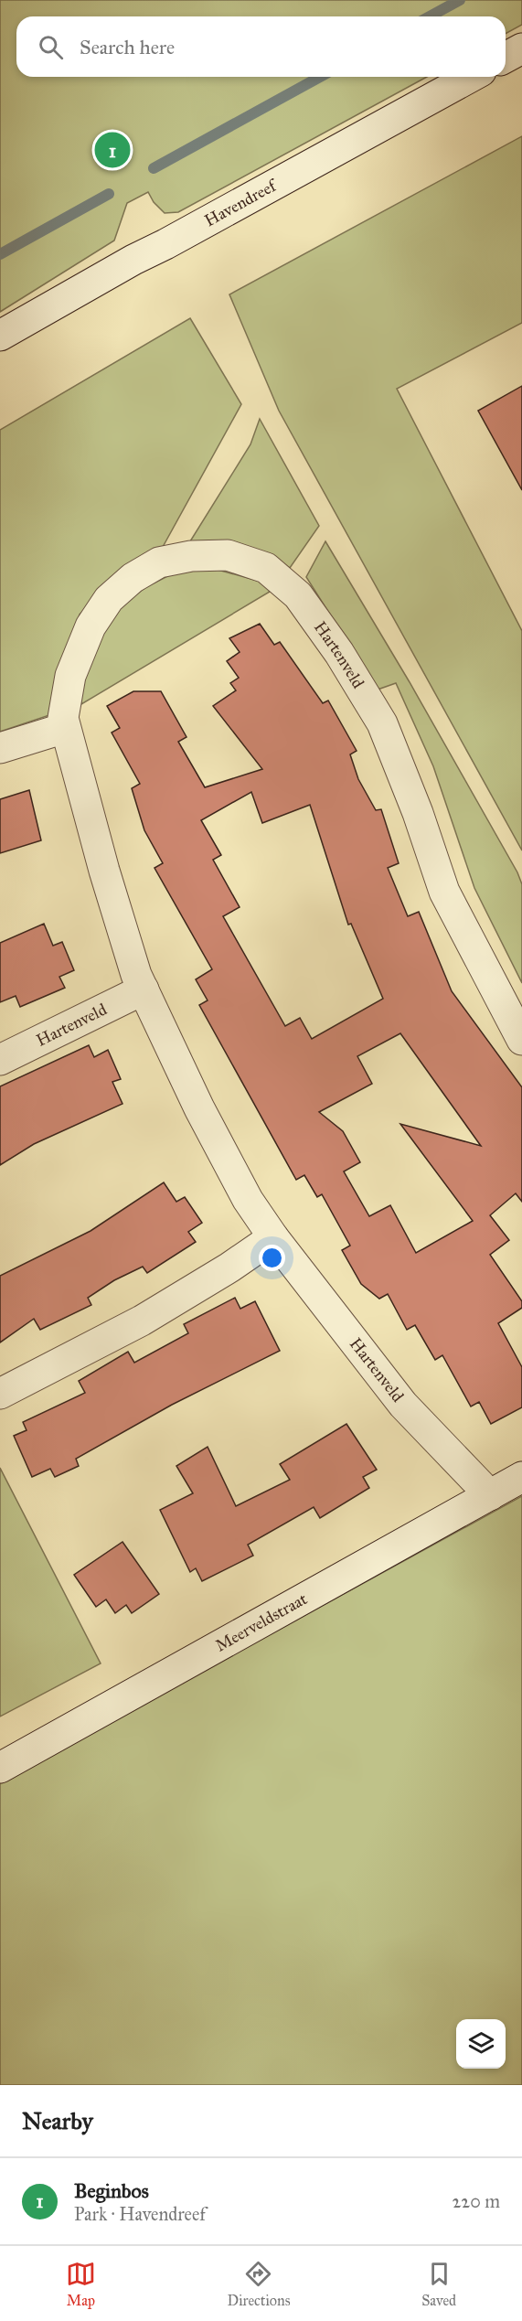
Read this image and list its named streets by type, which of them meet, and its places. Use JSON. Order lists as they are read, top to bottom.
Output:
{
  "streets": {
    "street": ["Havendreef", "Hartenveld", "Meerveldstraat"]
  },
  "crossings": [
    ["Hartenveld", "Meerveldstraat"]
  ],
  "page": {
    "search": "Search here",
    "pins": "1",
    "heading": "Nearby",
    "list": [
      {
        "mark": "1",
        "name": "Beginbos",
        "note": "Park · Havendreef",
        "value": "220 m"
      }
    ],
    "nav": ["Map", "Directions", "Saved"]
  }
}
